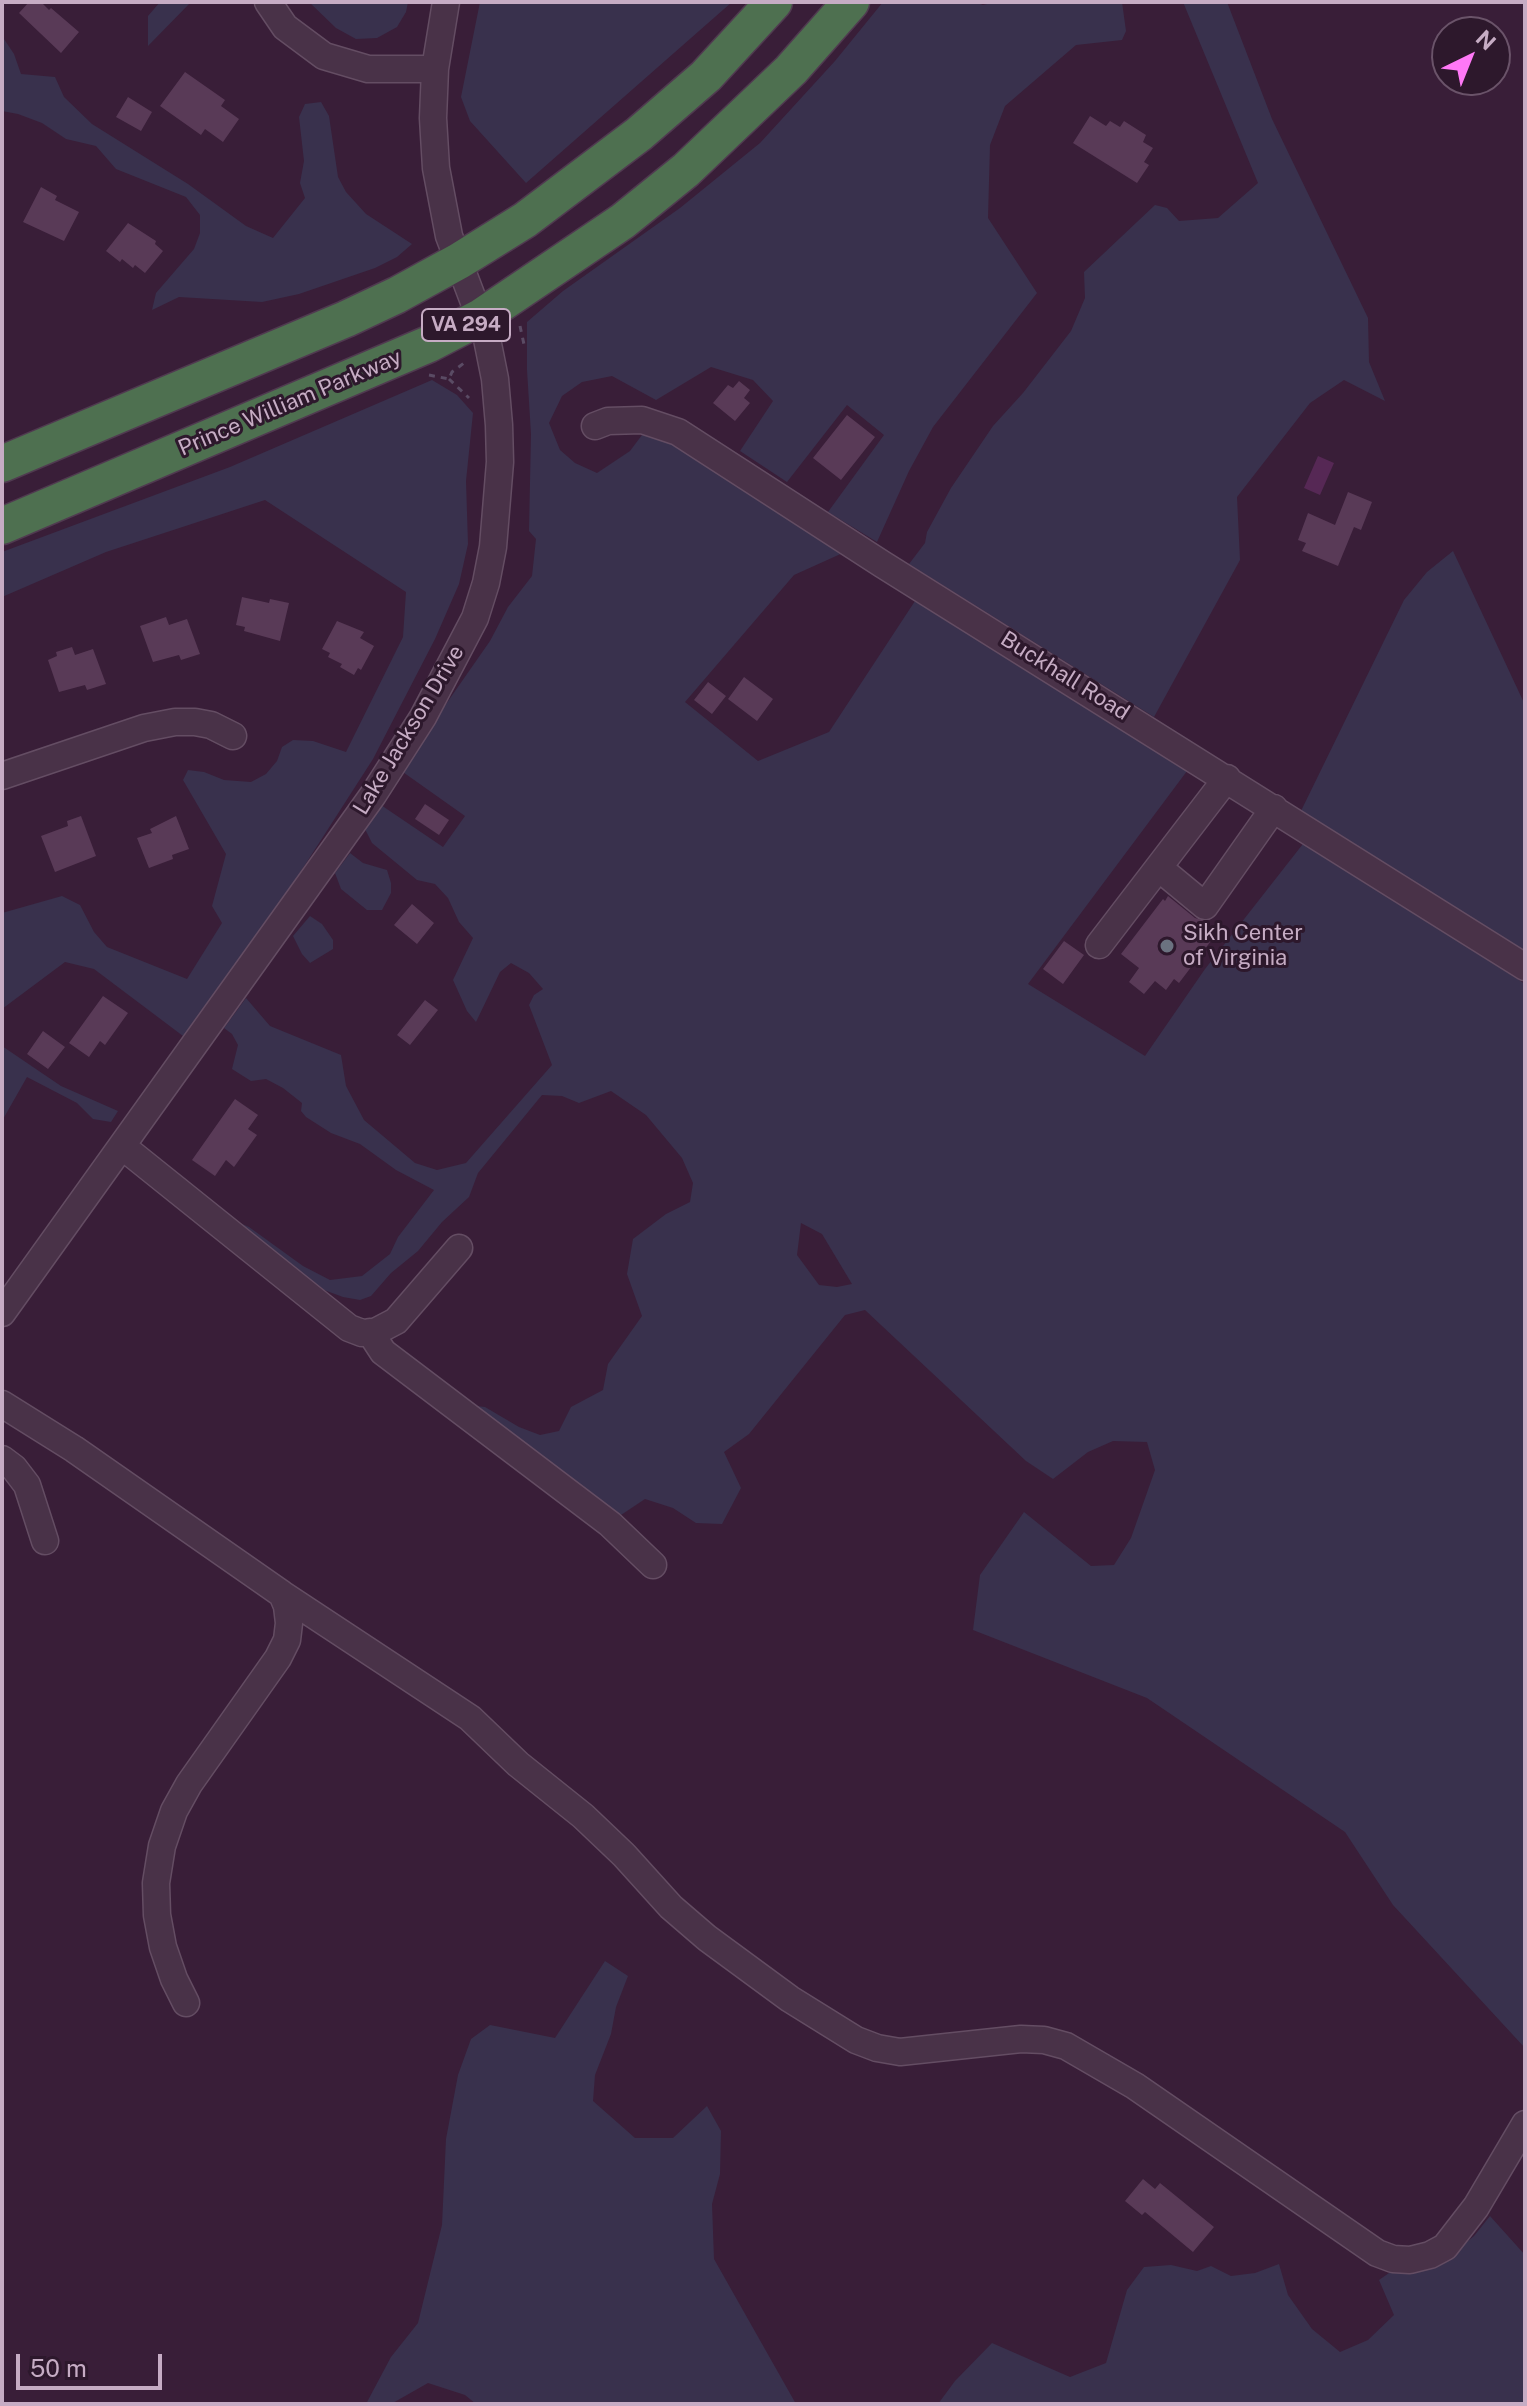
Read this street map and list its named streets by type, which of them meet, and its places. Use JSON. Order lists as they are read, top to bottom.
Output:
{
  "streets": {
    "highway": ["VA 294", "Prince William Parkway"],
    "street": ["Buckhall Road", "Lake Jackson Drive"]
  },
  "crossings": [
    ["VA 294", "Lake Jackson Drive"],
    ["Prince William Parkway", "Lake Jackson Drive"]
  ],
  "places": ["Sikh Center of Virginia"],
  "scale_bar": "50 m",
  "north": "top right"
}
